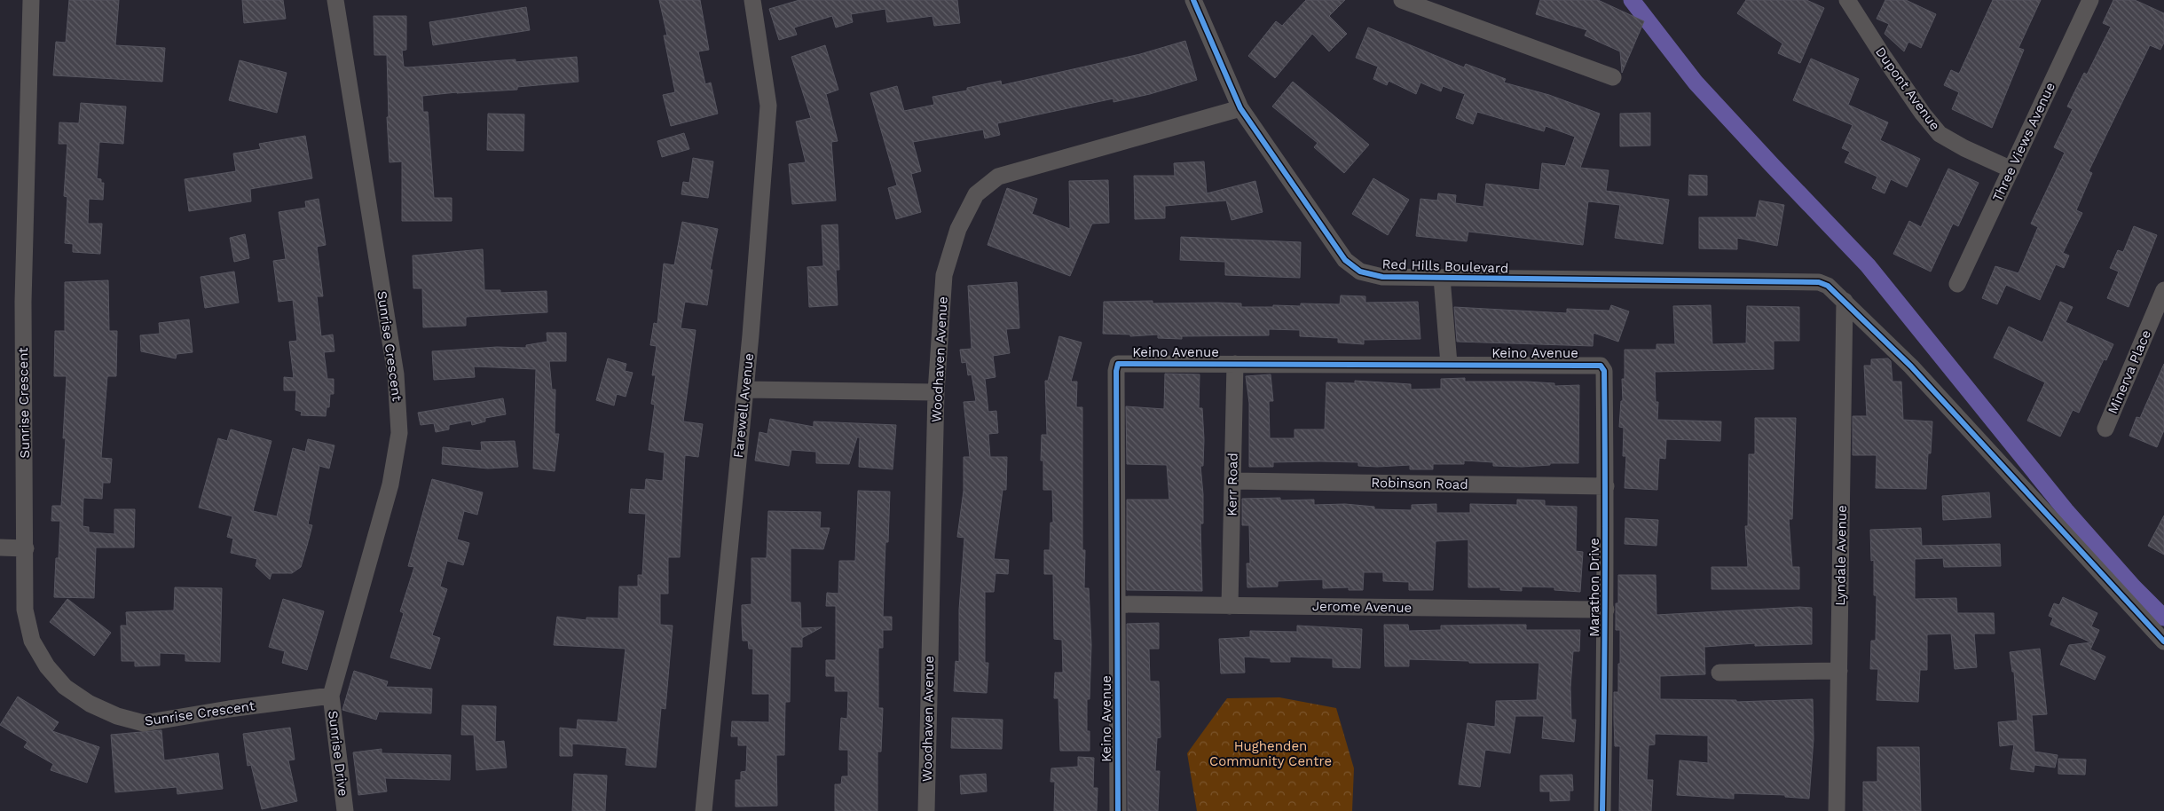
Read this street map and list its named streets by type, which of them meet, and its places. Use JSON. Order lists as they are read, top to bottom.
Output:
{
  "streets": {
    "street": [
      "Dupont Avenue",
      "Three Views Avenue",
      "Red Hills Boulevard",
      "Sunrise Crescent",
      "Keino Avenue",
      "Woodhaven Avenue",
      "Minerva Place",
      "Farewell Avenue",
      "Robinson Road",
      "Kerr Road",
      "Lyndale Avenue",
      "Marathon Drive",
      "Jerome Avenue",
      "Sunrise Drive"
    ]
  },
  "crossings": [
    ["Dupont Avenue", "Three Views Avenue"],
    ["Red Hills Boulevard", "Woodhaven Avenue"],
    ["Red Hills Boulevard", "Lyndale Avenue"],
    ["Sunrise Crescent", "Sunrise Drive"],
    ["Keino Avenue", "Kerr Road"],
    ["Keino Avenue", "Marathon Drive"],
    ["Keino Avenue", "Jerome Avenue"],
    ["Robinson Road", "Kerr Road"],
    ["Robinson Road", "Marathon Drive"],
    ["Kerr Road", "Jerome Avenue"],
    ["Marathon Drive", "Jerome Avenue"]
  ],
  "parks": ["Hughenden Community Centre"]
}
